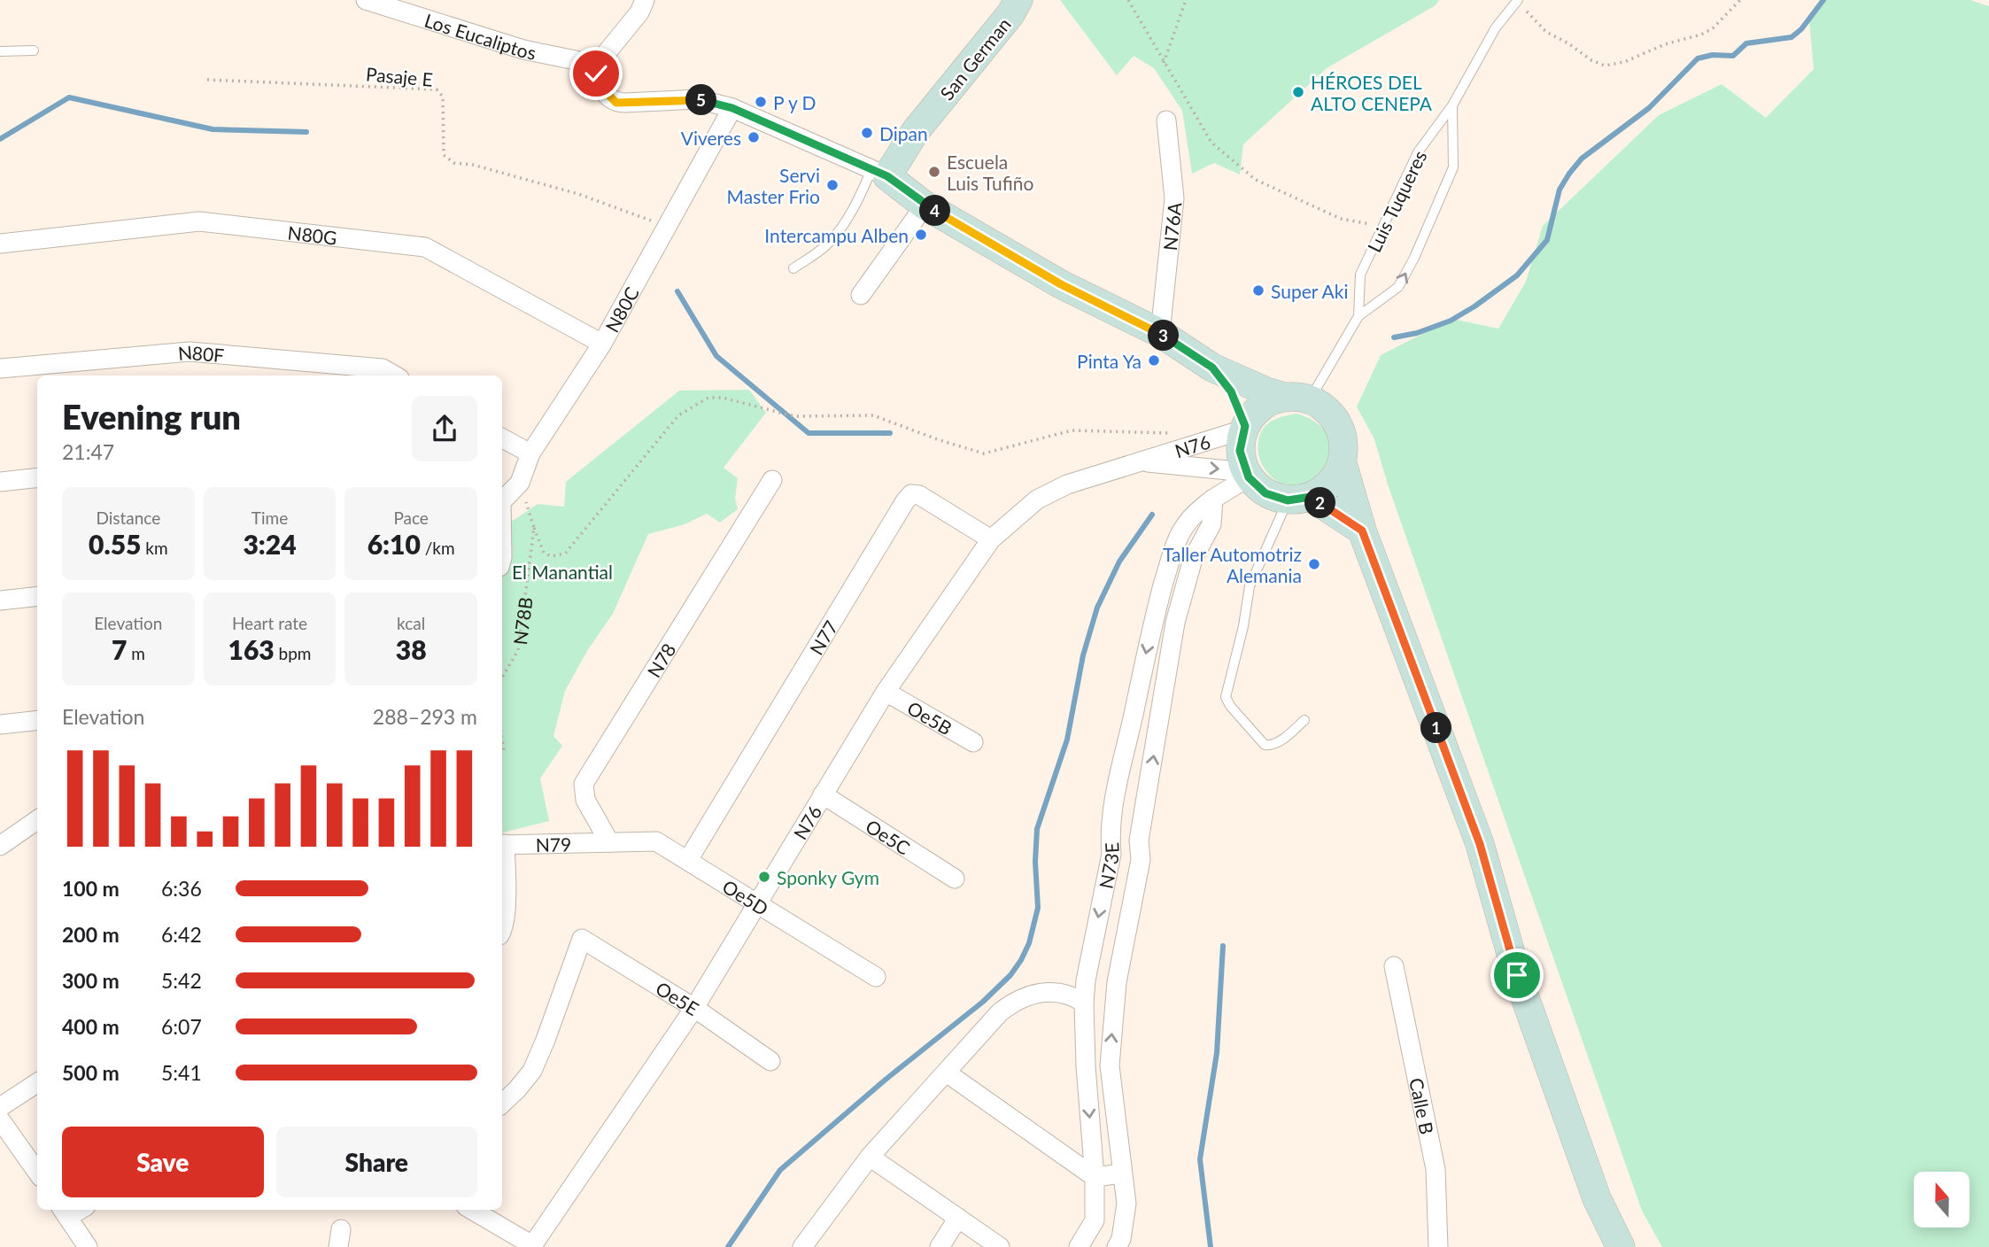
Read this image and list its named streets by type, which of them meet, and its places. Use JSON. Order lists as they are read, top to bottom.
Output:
{
  "streets": {
    "main road": ["San German"],
    "street": [
      "Los Eucaliptos",
      "N76A",
      "N80G",
      "N80C",
      "N80F",
      "N76",
      "N77",
      "N78",
      "Oe5B",
      "Oe5C",
      "N79",
      "N73E",
      "Oe5D",
      "Oe5E",
      "Calle B"
    ],
    "lane": ["Luis Tuqueres"],
    "path": ["Pasaje E", "N78B"]
  },
  "crossings": [
    ["Pasaje E", "N80C"],
    ["N80G", "N80C"],
    ["N80C", "N78B"],
    ["N76", "N77"],
    ["N76", "Oe5B"],
    ["N76", "Oe5C"],
    ["N76", "N73E"],
    ["N76", "Oe5D"],
    ["N76", "Oe5E"],
    ["N77", "Oe5D"],
    ["N78", "N79"],
    ["N78", "Oe5D"],
    ["N79", "Oe5D"]
  ],
  "parks": ["El Manantial"],
  "places": [
    "HÉROES DEL ALTO CENEPA",
    "P y D",
    "Dipan",
    "Viveres",
    "Escuela Luis Tufiño",
    "Servi Master Frio",
    "Intercampu Alben",
    "Super Aki",
    "Pinta Ya",
    "Taller Automotriz Alemania",
    "Sponky Gym"
  ],
  "north": "top",
  "page": {
    "pins": [
      "5",
      "4",
      "3",
      "2",
      "1"
    ],
    "heading": ["Evening run", "21:47"],
    "stats": [
      ["Distance", "0.55 km"],
      ["Time", "3:24"],
      ["Pace", "6:10 /km"],
      ["Elevation", "7 m"],
      ["Heart rate", "163 bpm"],
      ["kcal", "38"]
    ],
    "chart": ["Elevation", "288–293 m"],
    "list": [
      {
        "name": "100 m",
        "note": "6:36"
      },
      {
        "name": "200 m",
        "note": "6:42"
      },
      {
        "name": "300 m",
        "note": "5:42"
      },
      {
        "name": "400 m",
        "note": "6:07"
      },
      {
        "name": "500 m",
        "note": "5:41"
      }
    ],
    "buttons": ["Save", "Share"]
  }
}
